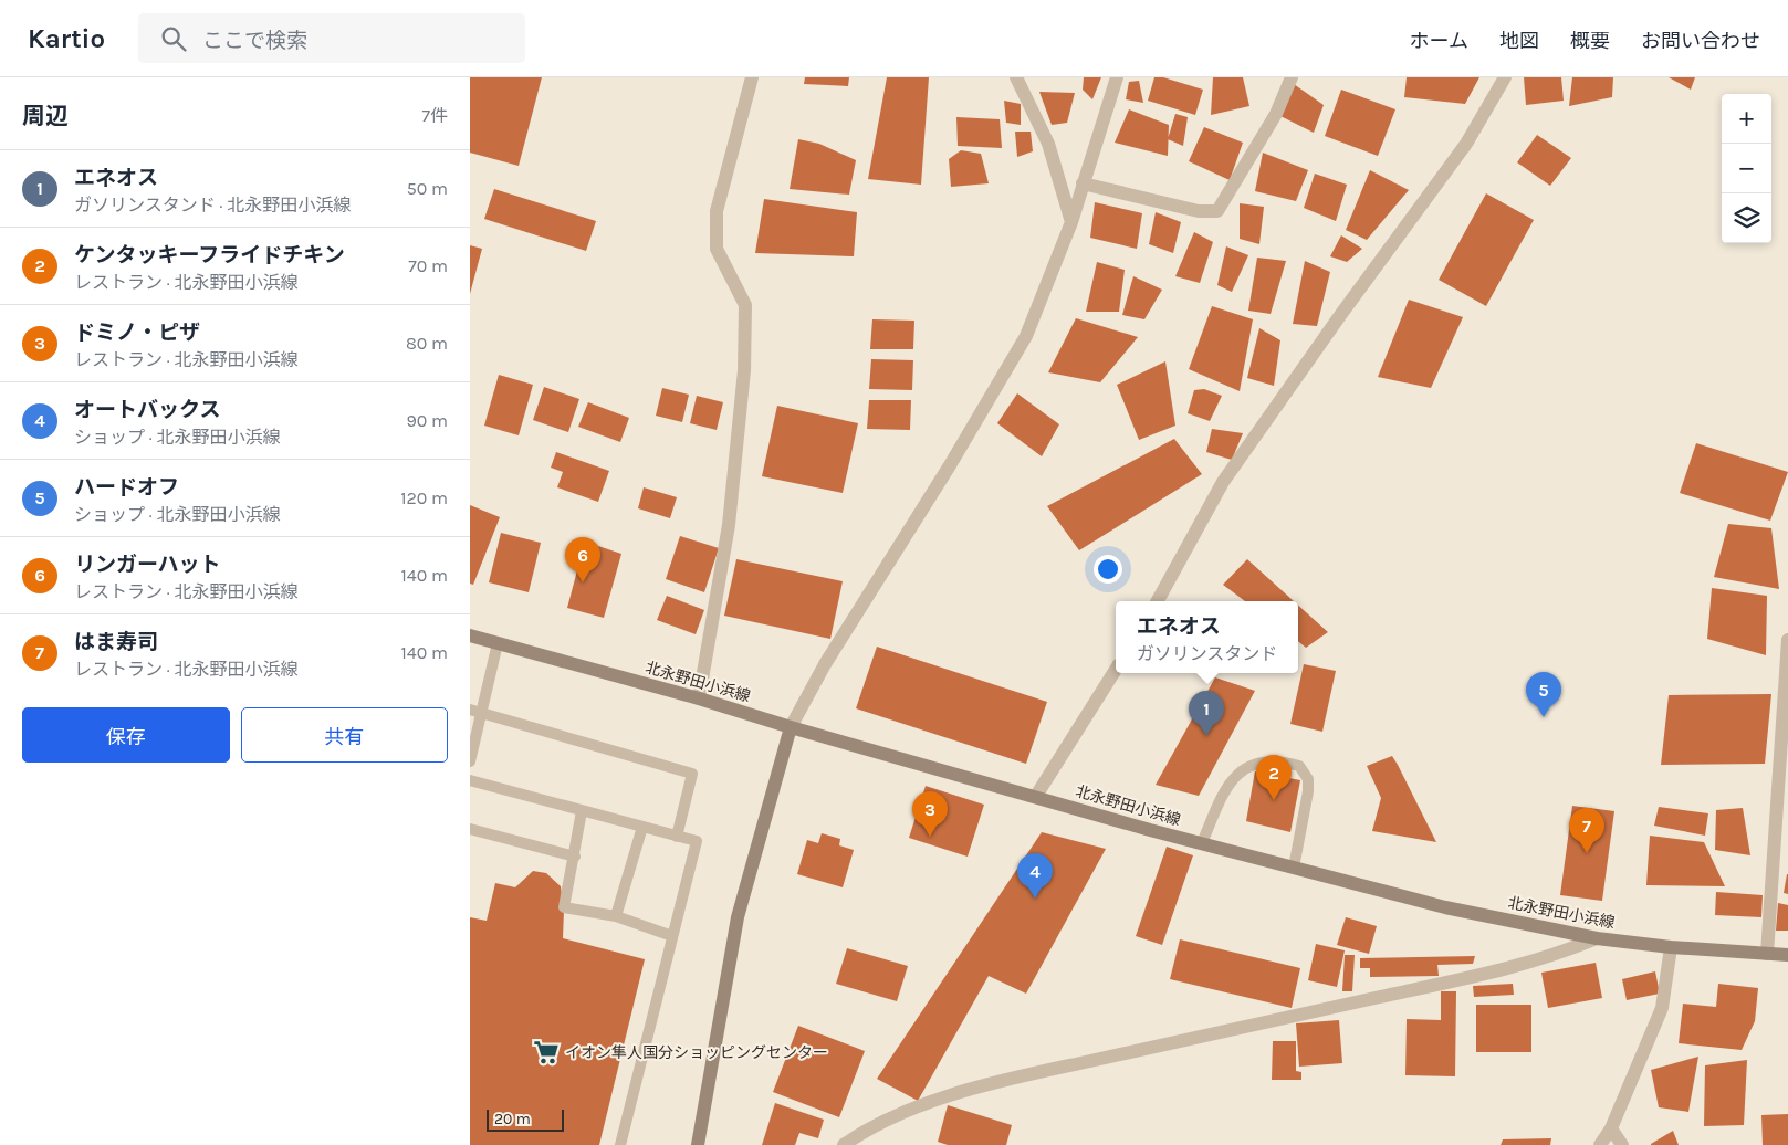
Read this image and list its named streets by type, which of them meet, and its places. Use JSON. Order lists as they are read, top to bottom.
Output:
{
  "streets": {
    "main road": ["北永野田小浜線"]
  },
  "places": {
    "supermarket": ["イオン隼人国分ショッピングセンター"]
  },
  "scale_bar": "20 m",
  "page": {
    "header": "Kartio",
    "search": "ここで検索",
    "nav": [
      "ホーム",
      "地図",
      "概要",
      "お問い合わせ"
    ],
    "heading": ["周辺", "7件"],
    "map_buttons": ["+", "−"],
    "list": [
      {
        "mark": "1",
        "name": "エネオス",
        "note": "ガソリンスタンド · 北永野田小浜線",
        "value": "50 m"
      },
      {
        "mark": "2",
        "name": "ケンタッキーフライドチキン",
        "note": "レストラン · 北永野田小浜線",
        "value": "70 m"
      },
      {
        "mark": "3",
        "name": "ドミノ・ピザ",
        "note": "レストラン · 北永野田小浜線",
        "value": "80 m"
      },
      {
        "mark": "4",
        "name": "オートバックス",
        "note": "ショップ · 北永野田小浜線",
        "value": "90 m"
      },
      {
        "mark": "5",
        "name": "ハードオフ",
        "note": "ショップ · 北永野田小浜線",
        "value": "120 m"
      },
      {
        "mark": "6",
        "name": "リンガーハット",
        "note": "レストラン · 北永野田小浜線",
        "value": "140 m"
      },
      {
        "mark": "7",
        "name": "はま寿司",
        "note": "レストラン · 北永野田小浜線",
        "value": "140 m"
      }
    ],
    "pins": [
      "6",
      "5",
      "1",
      "2",
      "3",
      "7",
      "4"
    ],
    "popup": ["エネオス", "ガソリンスタンド"],
    "buttons": ["保存", "共有"],
    "scale": "20 m"
  }
}
